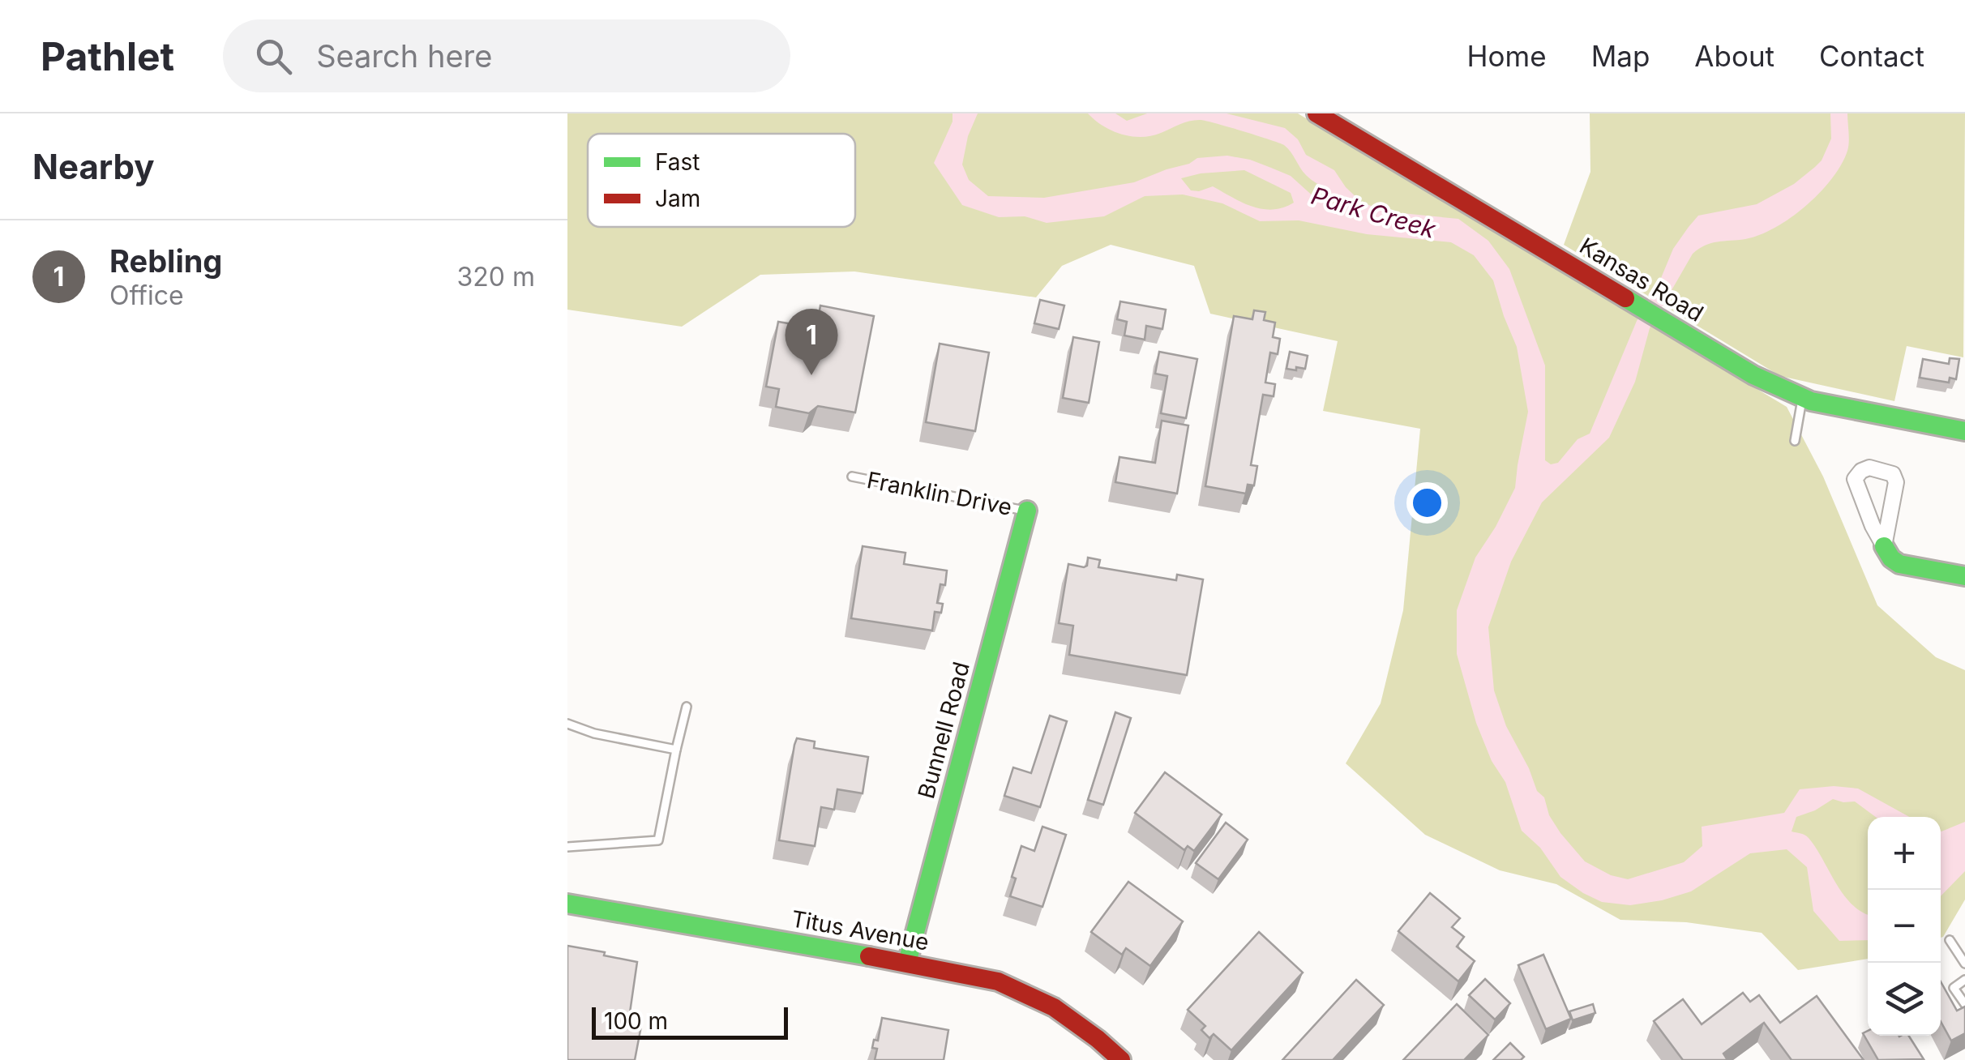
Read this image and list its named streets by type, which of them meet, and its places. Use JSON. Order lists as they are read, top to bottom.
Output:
{
  "streets": {
    "street": ["Kansas Road", "Bunnell Road", "Titus Avenue"],
    "lane": ["Franklin Drive"]
  },
  "crossings": [
    ["Franklin Drive", "Bunnell Road"],
    ["Bunnell Road", "Titus Avenue"]
  ],
  "water": ["Park Creek"],
  "legend": ["Fast", "Jam"],
  "scale_bar": "100 m",
  "page": {
    "header": "Pathlet",
    "search": "Search here",
    "nav": [
      "Home",
      "Map",
      "About",
      "Contact"
    ],
    "heading": "Nearby",
    "list": [
      {
        "mark": "1",
        "name": "Rebling",
        "note": "Office",
        "value": "320 m"
      }
    ],
    "pins": "1",
    "map_buttons": ["+", "−"],
    "scale": "100 m"
  }
}
